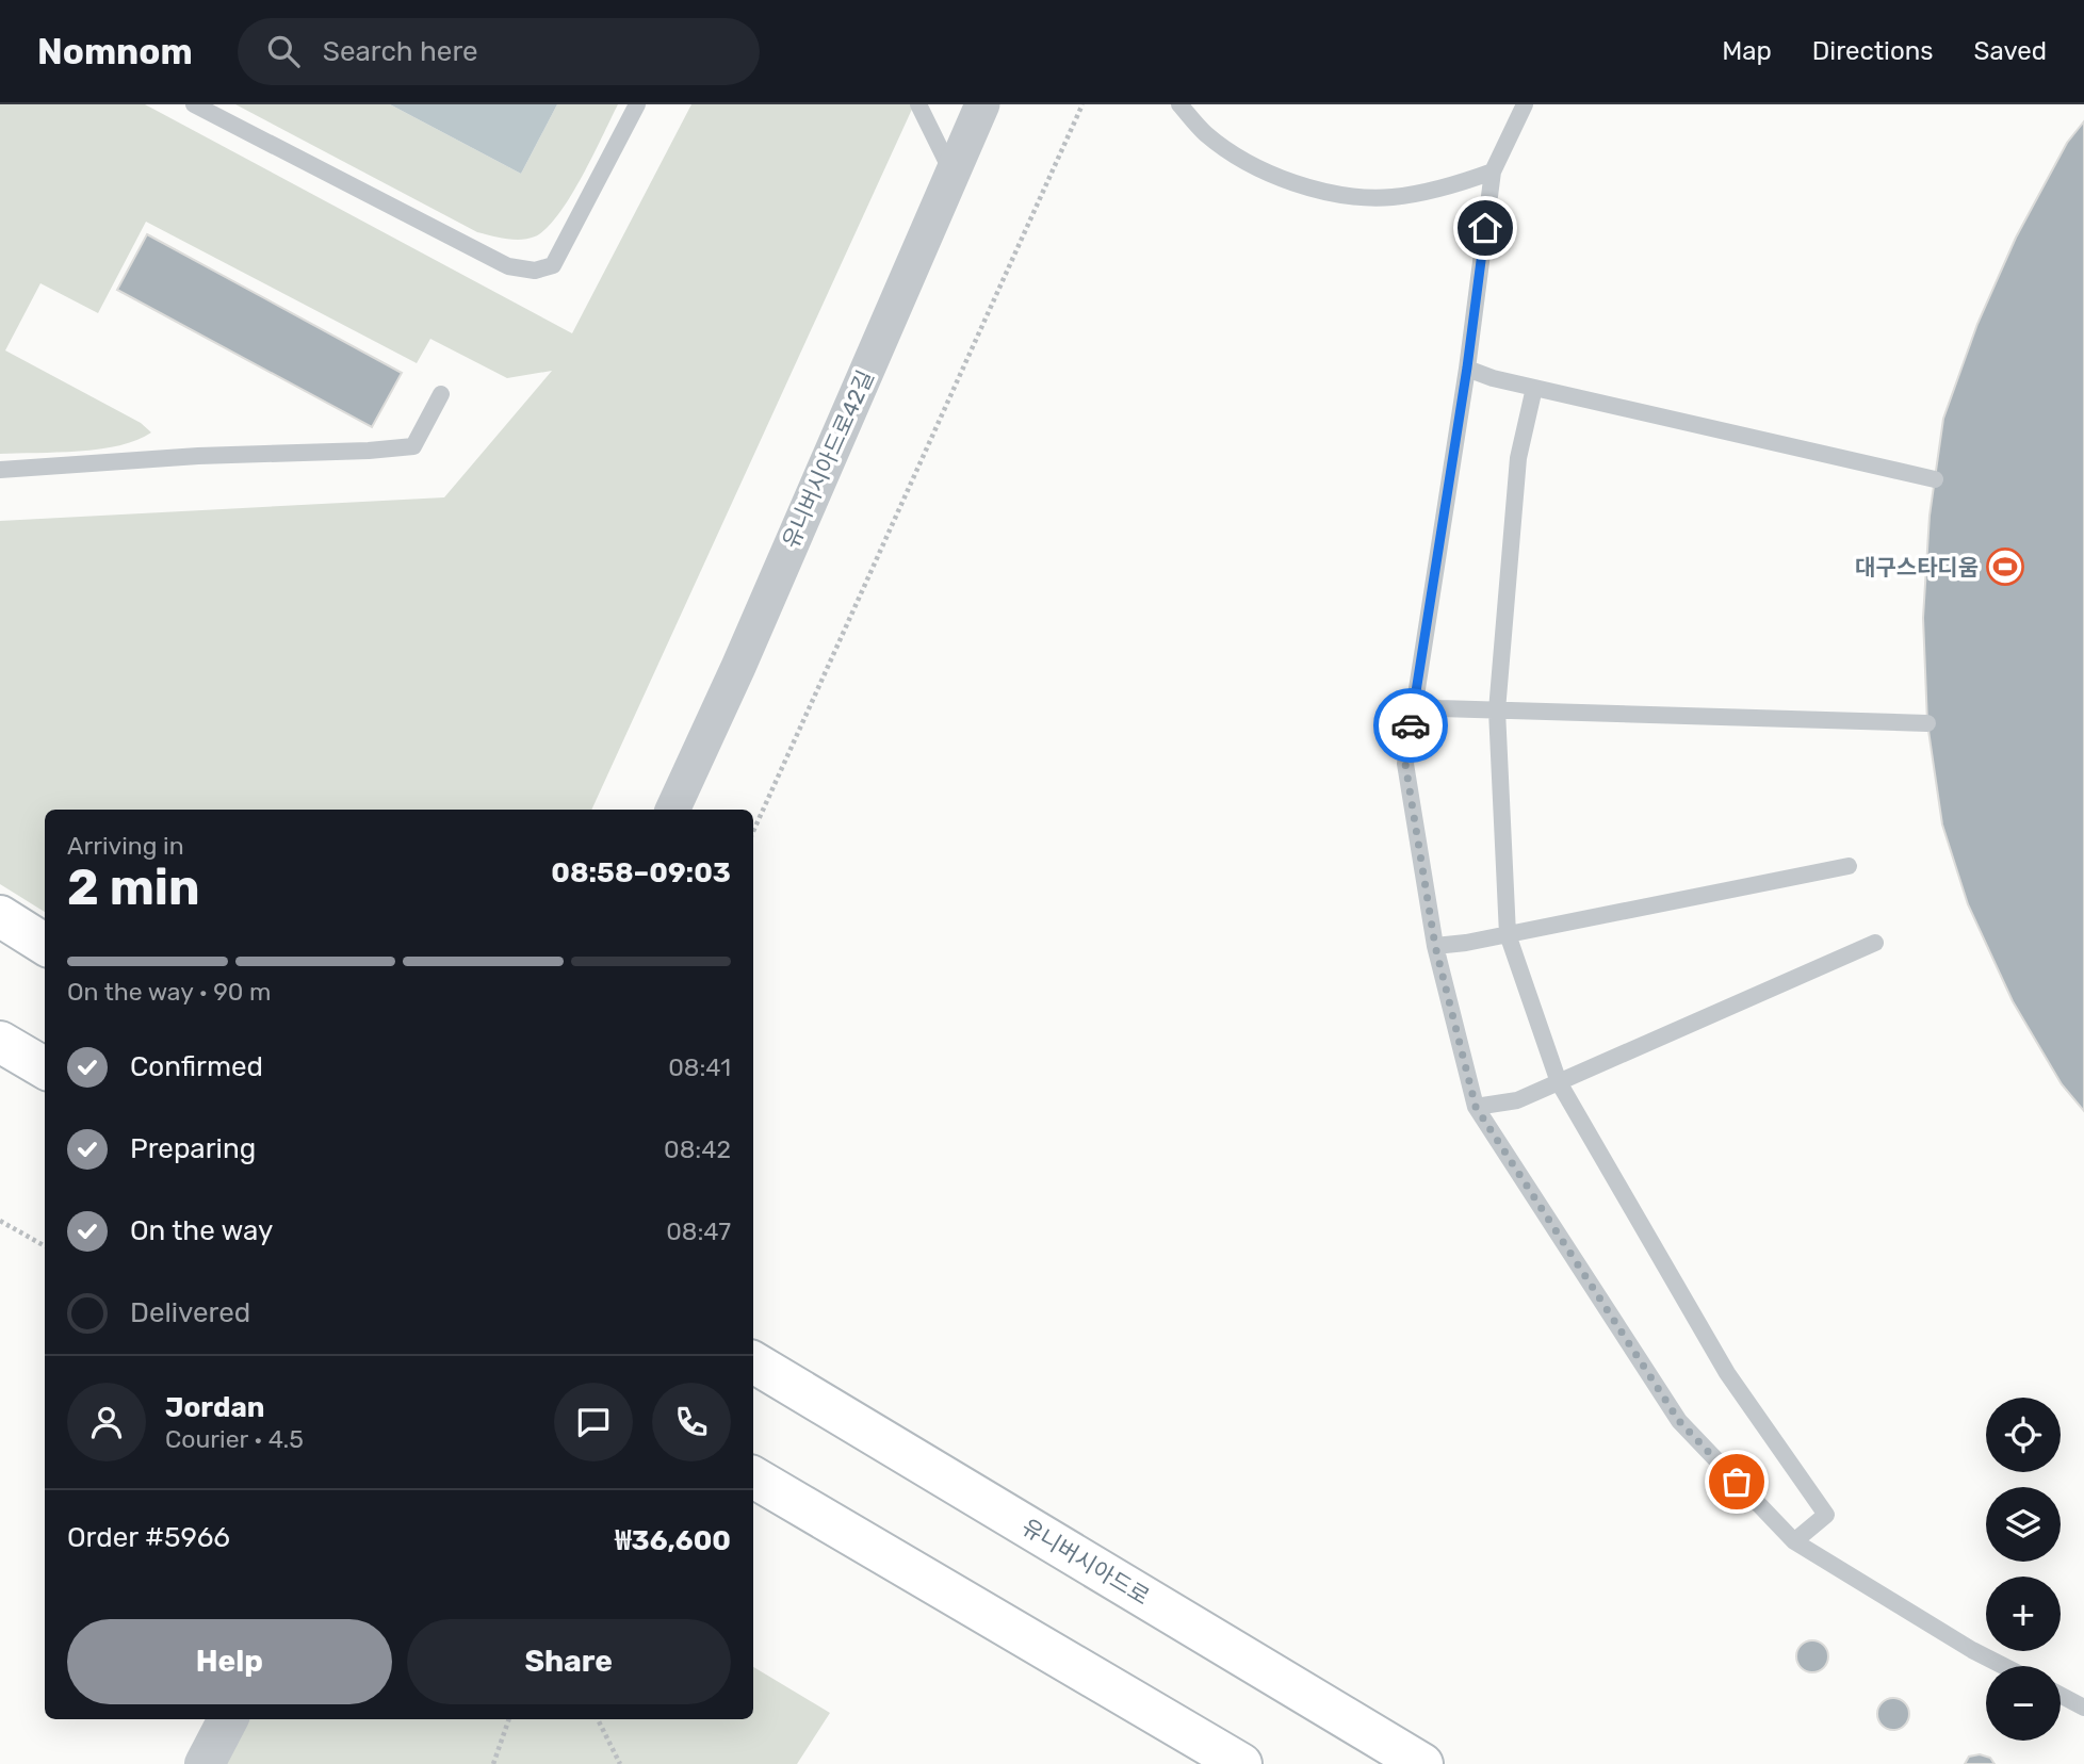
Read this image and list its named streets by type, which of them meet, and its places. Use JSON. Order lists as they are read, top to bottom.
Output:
{
  "streets": {
    "main road": ["유니버시아드로"],
    "street": ["유니버시아드로42길"]
  },
  "places": {
    "sports": ["대구스타디움"]
  },
  "page": {
    "header": "Nomnom",
    "search": "Search here",
    "nav": ["Map", "Directions", "Saved"],
    "heading": ["2 min", "Arriving in", "08:58–09:03"],
    "panel": [
      "Jordan",
      "Courier · 4.5",
      "Order #5966",
      "₩36,600"
    ],
    "bar": "On the way · 90 m",
    "list": [
      ["Confirmed", "08:41"],
      ["Preparing", "08:42"],
      ["On the way", "08:47"],
      "Delivered"
    ],
    "map_buttons": ["+", "−"],
    "buttons": ["Help", "Share"]
  }
}
